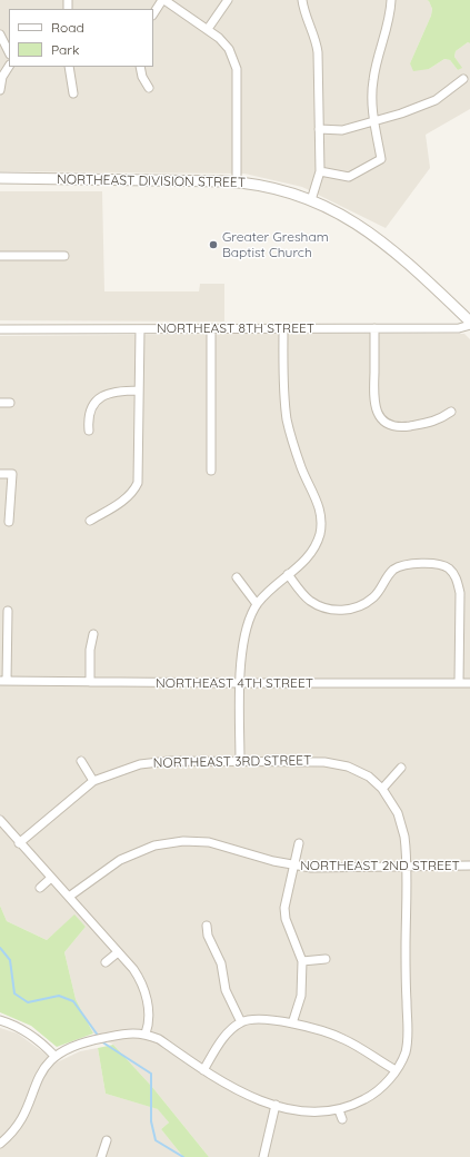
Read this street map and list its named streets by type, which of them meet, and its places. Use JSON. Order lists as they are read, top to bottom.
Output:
{
  "streets": {
    "street": [
      "NORTHEAST DIVISION STREET",
      "NORTHEAST 8TH STREET",
      "NORTHEAST 4TH STREET",
      "NORTHEAST 3RD STREET",
      "NORTHEAST 2ND STREET"
    ]
  },
  "crossings": [
    ["NORTHEAST 3RD STREET", "NORTHEAST 2ND STREET"]
  ],
  "places": ["Greater Gresham Baptist Church"],
  "legend": ["Road", "Park"]
}
